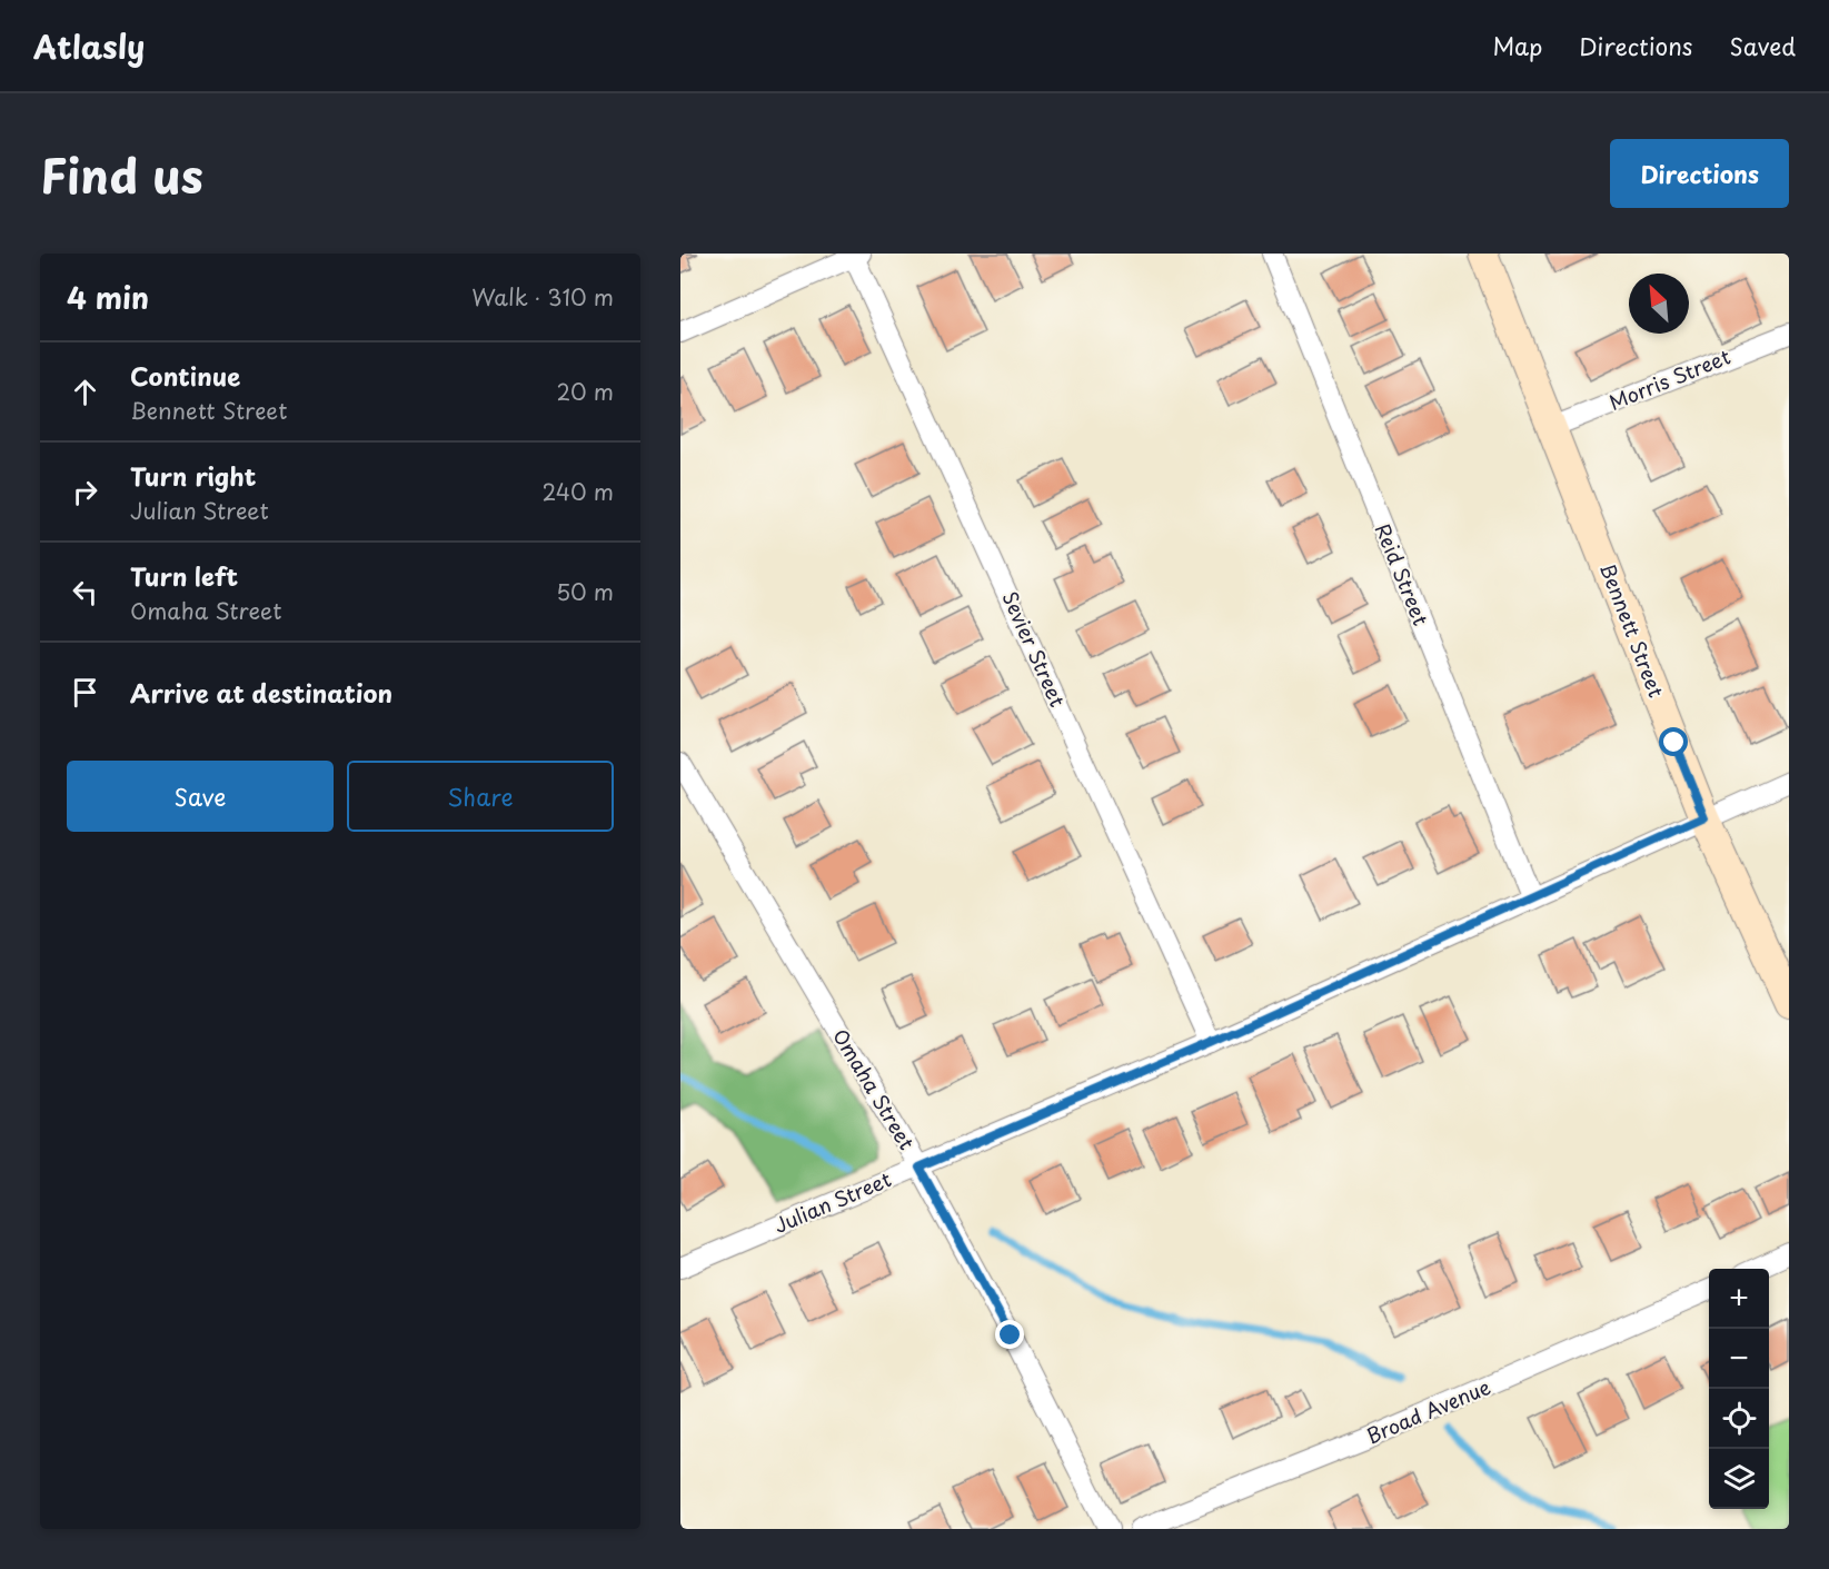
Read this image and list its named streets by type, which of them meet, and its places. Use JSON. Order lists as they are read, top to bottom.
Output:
{
  "streets": {
    "street": [
      "Morris Street",
      "Reid Street",
      "Bennett Street",
      "Sevier Street",
      "Omaha Street",
      "Julian Street",
      "Broad Avenue"
    ]
  },
  "crossings": [
    ["Morris Street", "Bennett Street"],
    ["Reid Street", "Julian Street"],
    ["Bennett Street", "Julian Street"],
    ["Sevier Street", "Julian Street"],
    ["Omaha Street", "Julian Street"]
  ],
  "north": "top left",
  "page": {
    "header": "Atlasly",
    "nav": ["Map", "Directions", "Saved"],
    "title": "Find us",
    "buttons": [
      "Directions",
      ["Save", "Share"]
    ],
    "heading": ["4 min", "Walk · 310 m"],
    "list": [
      ["Continue", "Bennett Street", "20 m"],
      ["Turn right", "Julian Street", "240 m"],
      ["Turn left", "Omaha Street", "50 m"],
      "Arrive at destination"
    ],
    "map_buttons": ["+", "−"]
  }
}
